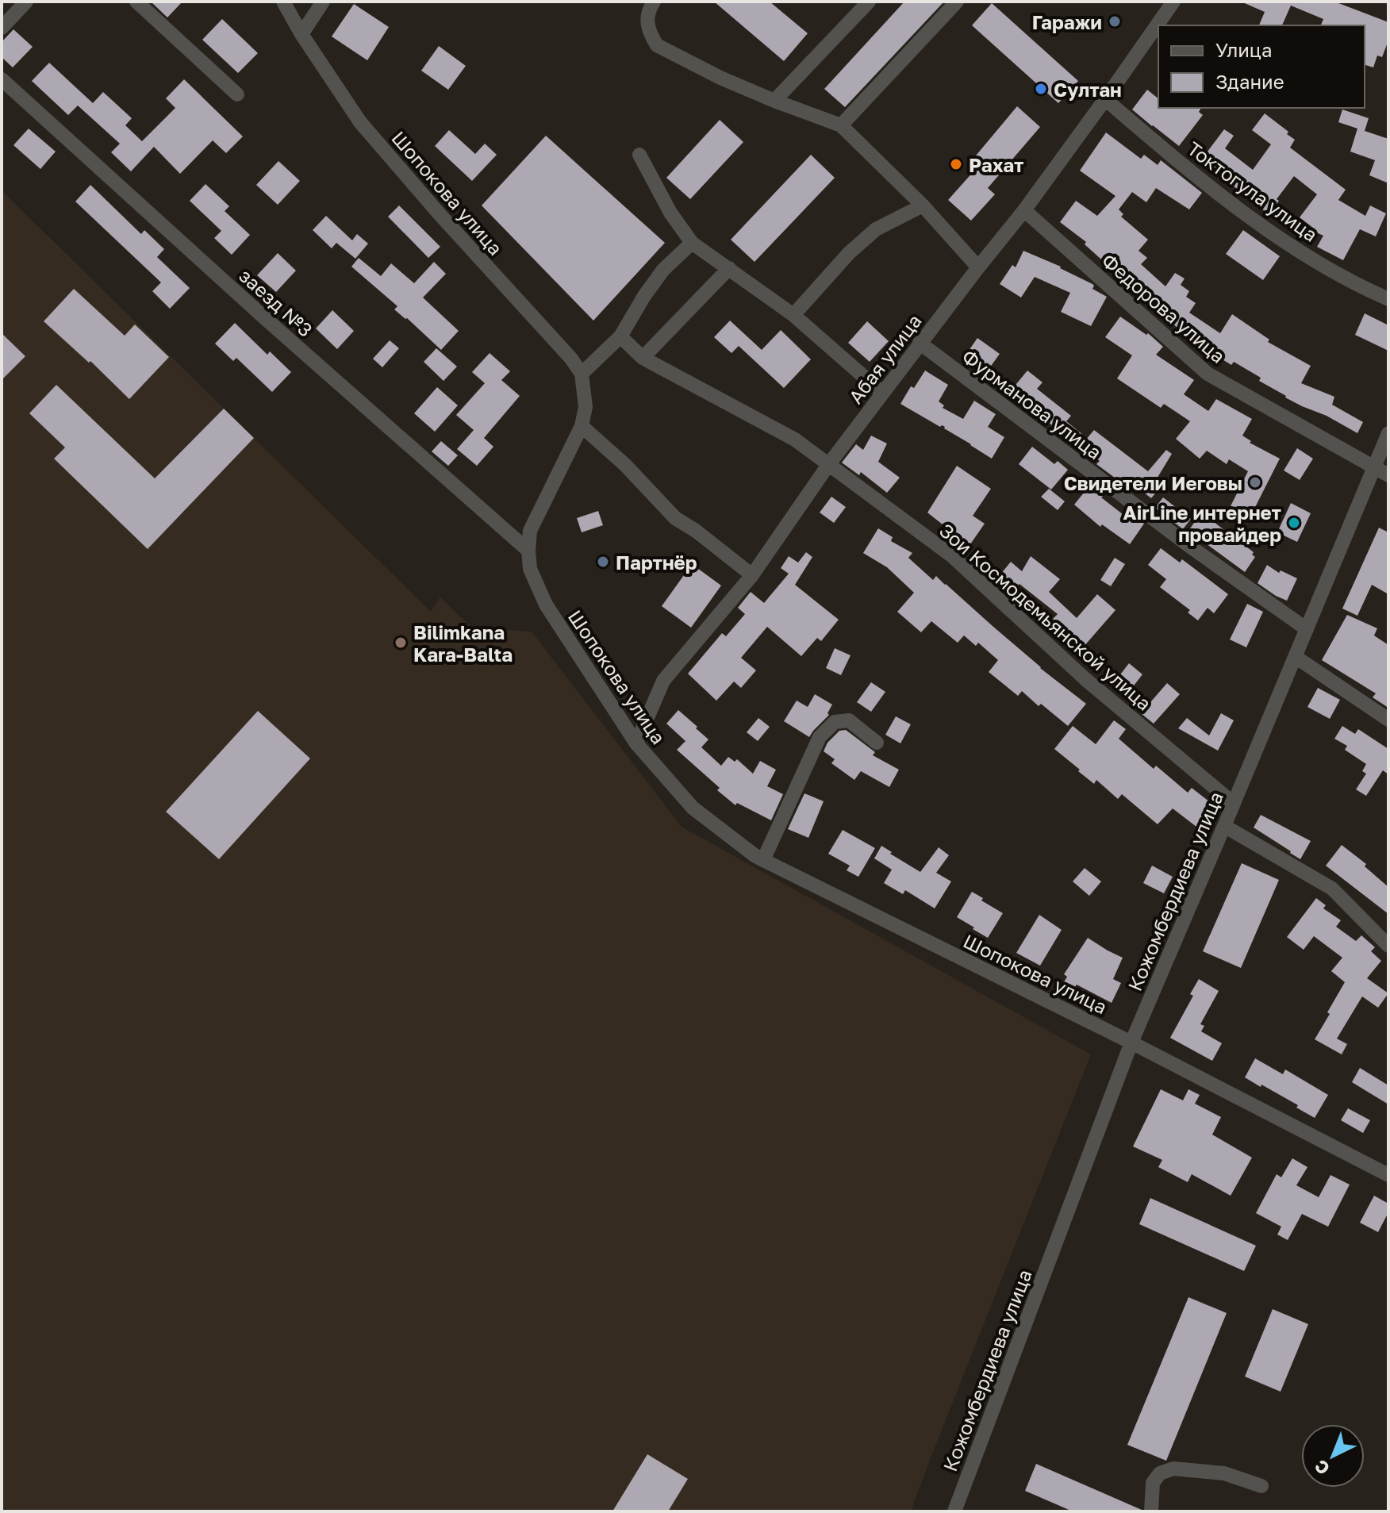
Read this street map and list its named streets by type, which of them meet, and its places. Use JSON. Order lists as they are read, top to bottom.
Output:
{
  "streets": {
    "street": [
      "Токтогула улица",
      "Шопокова улица",
      "заезд №3",
      "Федорова улица",
      "Абая улица",
      "Фурманова улица",
      "Зои Космодемьянской улица",
      "Кожомбердиева улица"
    ]
  },
  "crossings": [
    ["Токтогула улица", "Абая улица"],
    ["Шопокова улица", "заезд №3"],
    ["Шопокова улица", "Абая улица"],
    ["Шопокова улица", "Кожомбердиева улица"],
    ["Федорова улица", "Абая улица"],
    ["Федорова улица", "Кожомбердиева улица"],
    ["Абая улица", "Фурманова улица"],
    ["Абая улица", "Зои Космодемьянской улица"],
    ["Фурманова улица", "Кожомбердиева улица"],
    ["Зои Космодемьянской улица", "Кожомбердиева улица"]
  ],
  "places": [
    "Гаражи",
    "Султан",
    "Рахат",
    "Свидетели Иеговы",
    "AirLine интернет провайдер",
    "Партнёр",
    "Bilimkana Kara-Balta"
  ],
  "legend": ["Улица", "Здание"],
  "north": "bottom left"
}
